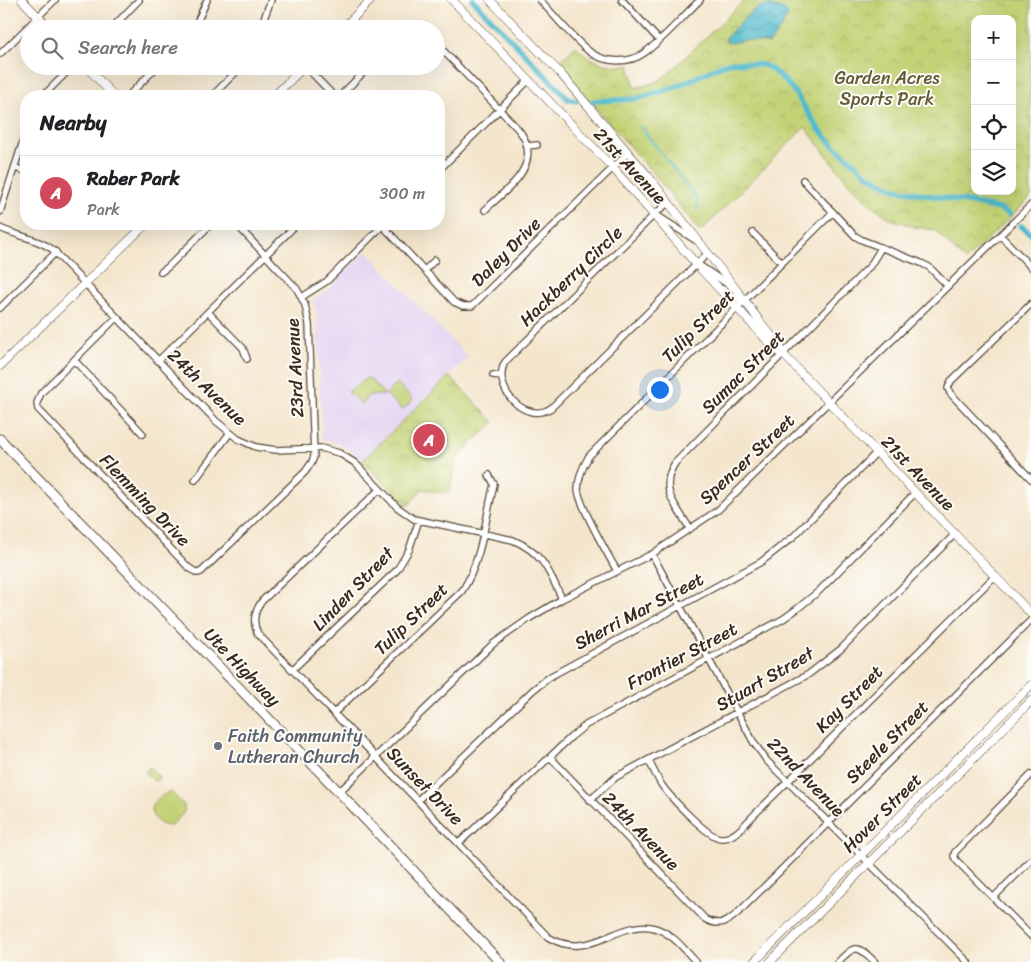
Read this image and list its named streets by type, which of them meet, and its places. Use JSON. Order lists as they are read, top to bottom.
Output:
{
  "streets": {
    "main road": ["Ute Highway"],
    "street": [
      "21st Avenue",
      "Daley Drive",
      "Hackberry Circle",
      "Tulip Street",
      "23rd Avenue",
      "Sumac Street",
      "24th Avenue",
      "Spencer Street",
      "Flemming Drive",
      "Linden Street",
      "Sherri Mar Street",
      "Frontier Street",
      "Stuart Street",
      "Kay Street",
      "Steele Street",
      "22nd Avenue",
      "Sunset Drive",
      "Hover Street"
    ]
  },
  "crossings": [
    ["21st Avenue", "Daley Drive"],
    ["21st Avenue", "Hackberry Circle"],
    ["21st Avenue", "Tulip Street"],
    ["21st Avenue", "Sumac Street"],
    ["21st Avenue", "Spencer Street"],
    ["21st Avenue", "Sherri Mar Street"],
    ["21st Avenue", "Frontier Street"],
    ["21st Avenue", "Stuart Street"],
    ["21st Avenue", "Kay Street"],
    ["Tulip Street", "24th Avenue"],
    ["Tulip Street", "Spencer Street"],
    ["Tulip Street", "Sunset Drive"],
    ["23rd Avenue", "24th Avenue"],
    ["23rd Avenue", "Flemming Drive"],
    ["Sumac Street", "Spencer Street"],
    ["24th Avenue", "Spencer Street"],
    ["24th Avenue", "Flemming Drive"],
    ["24th Avenue", "Linden Street"],
    ["24th Avenue", "Frontier Street"],
    ["24th Avenue", "Stuart Street"],
    ["24th Avenue", "Steele Street"],
    ["24th Avenue", "Sunset Drive"],
    ["Spencer Street", "Ute Highway"],
    ["Spencer Street", "22nd Avenue"],
    ["Spencer Street", "Sunset Drive"],
    ["Linden Street", "Sunset Drive"],
    ["Sherri Mar Street", "22nd Avenue"],
    ["Sherri Mar Street", "Sunset Drive"],
    ["Frontier Street", "22nd Avenue"],
    ["Frontier Street", "Sunset Drive"],
    ["Stuart Street", "Kay Street"],
    ["Stuart Street", "22nd Avenue"],
    ["Kay Street", "22nd Avenue"],
    ["Steele Street", "22nd Avenue"],
    ["22nd Avenue", "Hover Street"]
  ],
  "parks": ["Garden Acres Sports Park"],
  "places": ["Faith Community Lutheran Church"],
  "page": {
    "map_buttons": ["+", "−"],
    "search": "Search here",
    "heading": "Nearby",
    "list": [
      {
        "mark": "A",
        "name": "Raber Park",
        "note": "Park",
        "value": "300 m"
      }
    ],
    "pins": "A"
  }
}
